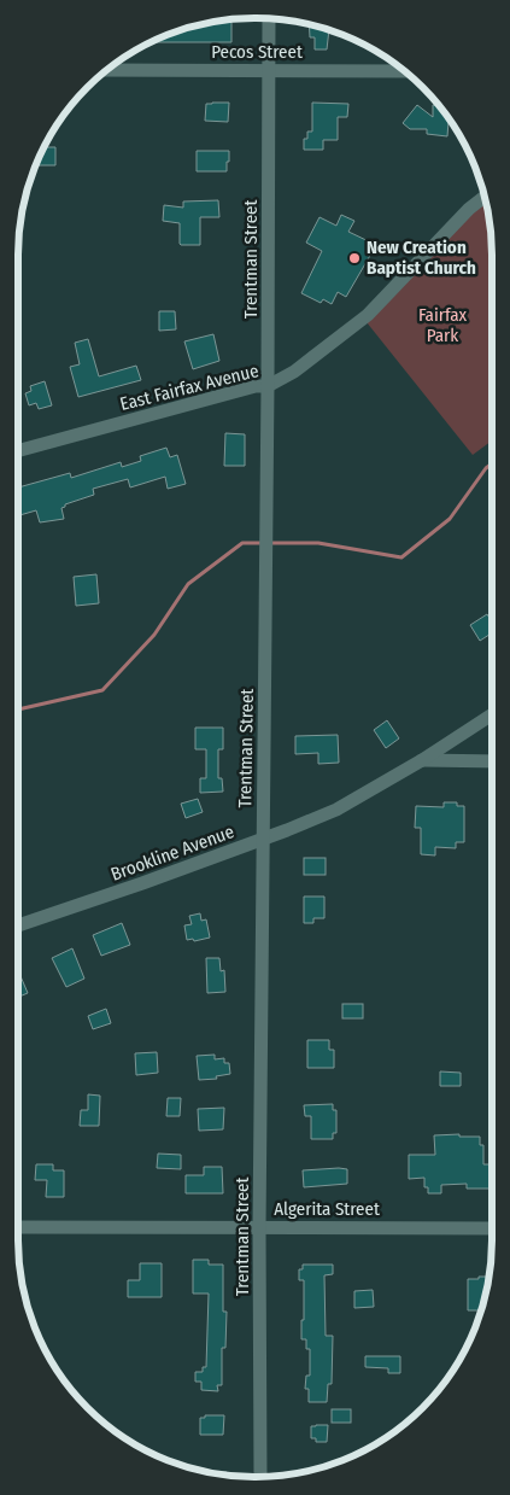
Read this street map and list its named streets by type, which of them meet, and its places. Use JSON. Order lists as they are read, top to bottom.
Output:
{
  "streets": {
    "street": [
      "Pecos Street",
      "Trentman Street",
      "East Fairfax Avenue",
      "Brookline Avenue",
      "Algerita Street"
    ]
  },
  "crossings": [
    ["Pecos Street", "Trentman Street"],
    ["Trentman Street", "East Fairfax Avenue"],
    ["Trentman Street", "Brookline Avenue"],
    ["Trentman Street", "Algerita Street"]
  ],
  "parks": ["Fairfax Park"],
  "places": ["New Creation Baptist Church"]
}
